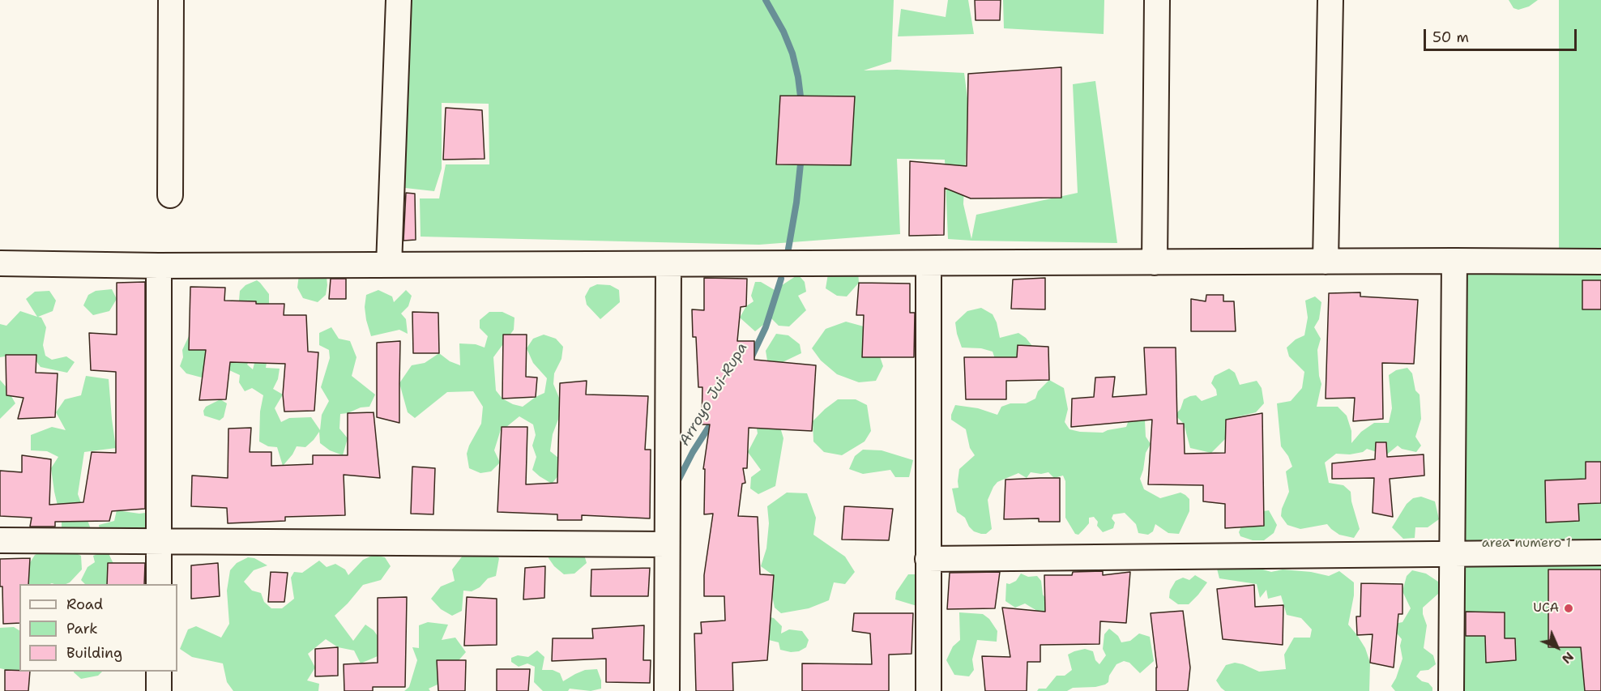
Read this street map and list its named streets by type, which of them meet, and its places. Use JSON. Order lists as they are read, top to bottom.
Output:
{
  "water": ["Arroyo Jui-Rupa"],
  "parks": ["area numero 1"],
  "places": ["UCA"],
  "legend": ["Road", "Park", "Building"],
  "scale_bar": "50 m",
  "north": "bottom right"
}
